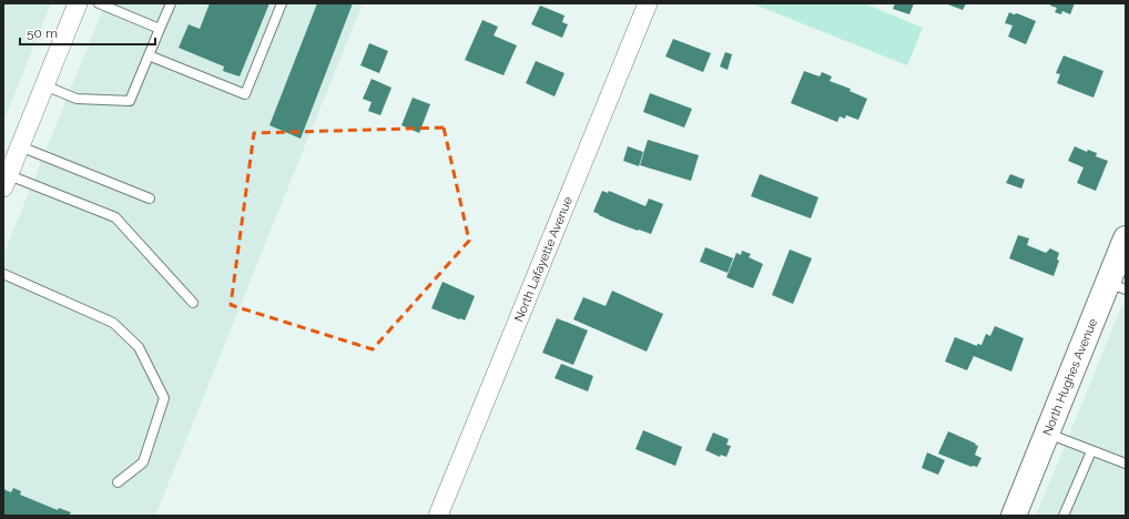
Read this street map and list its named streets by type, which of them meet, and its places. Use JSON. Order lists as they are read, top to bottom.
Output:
{
  "streets": {
    "street": ["North Lafayette Avenue", "North Hughes Avenue"]
  },
  "scale_bar": "50 m"
}
